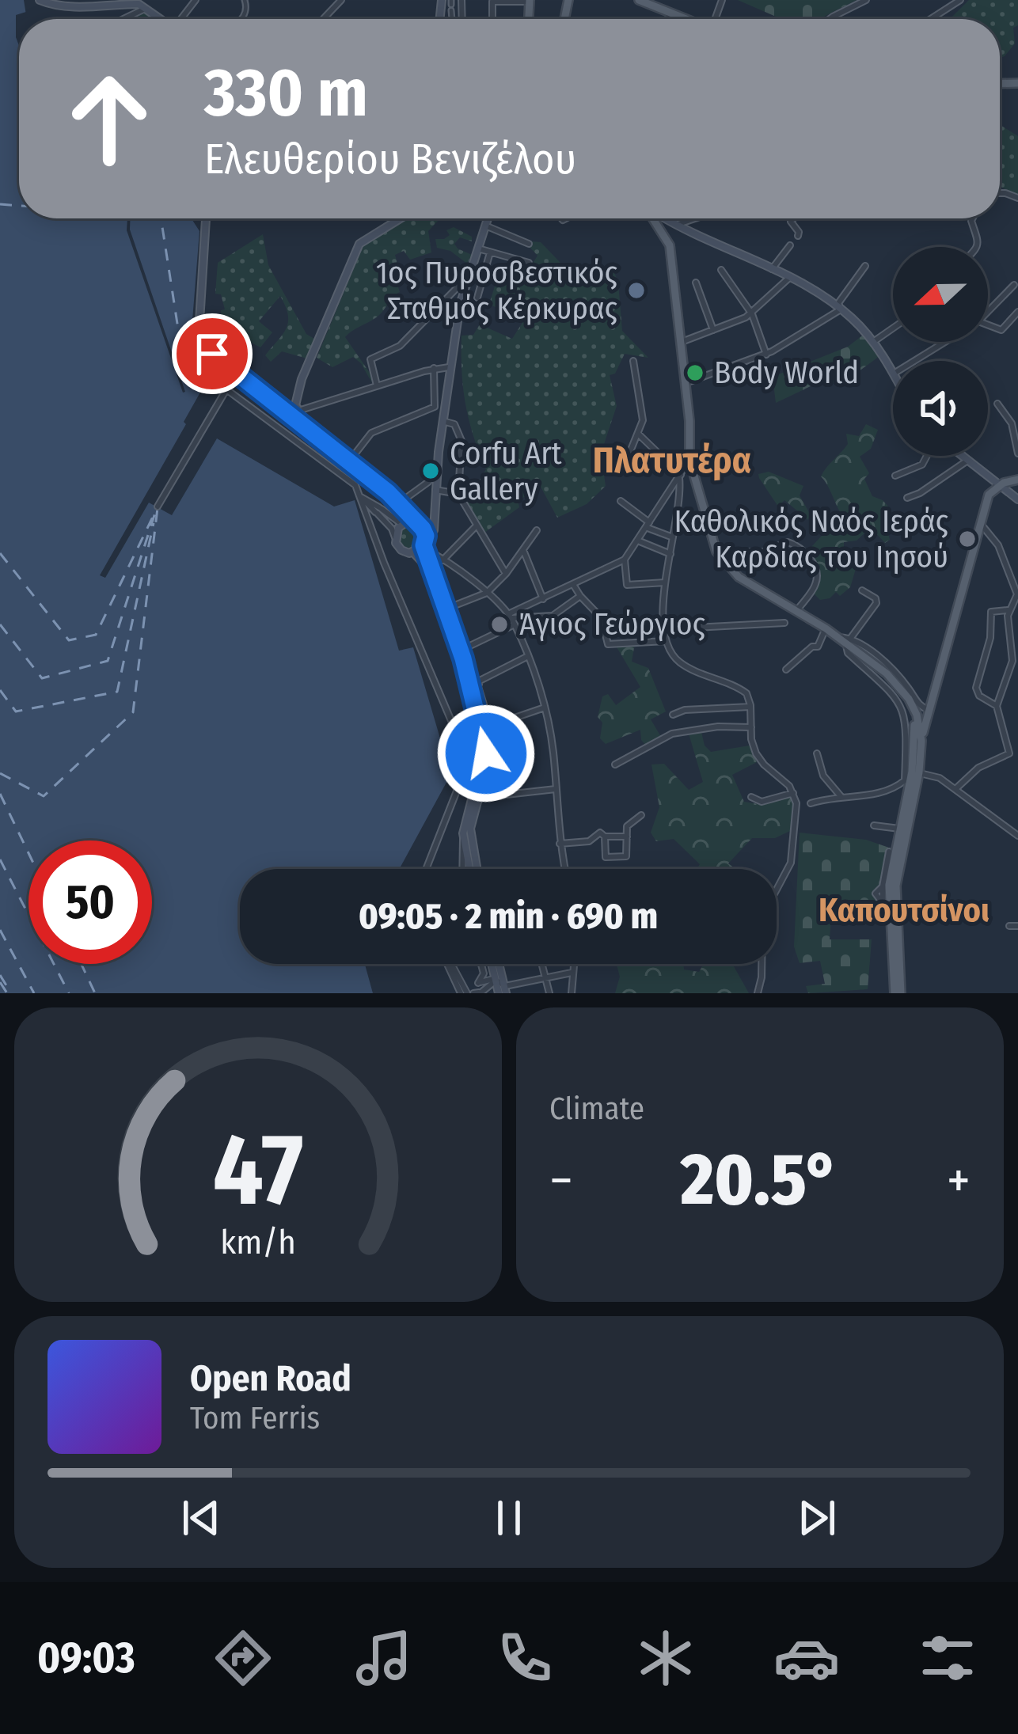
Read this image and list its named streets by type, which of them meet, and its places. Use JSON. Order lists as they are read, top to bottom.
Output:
{
  "districts": ["Πλατυτέρα", "Καπουτσίνοι"],
  "places": [
    "1ος Πυροσβεστικός Σταθμός Κέρκυρας",
    "Body World",
    "Corfu Art Gallery",
    "Καθολικός Ναός Ιεράς Καρδίας του Ιησού",
    "Άγιος Γεώργιος"
  ],
  "north": "left",
  "page": {
    "turn": ["330 m", "Ελευθερίου Βενιζέλου"],
    "limit": "50",
    "trip": "09:05 · 2 min · 690 m",
    "tile": "Climate",
    "heat": ["−", "20.5°", "+"],
    "song": ["Open Road", "Tom Ferris"],
    "tabs": "09:03",
    "gauge": ["47", "km/h"]
  }
}
